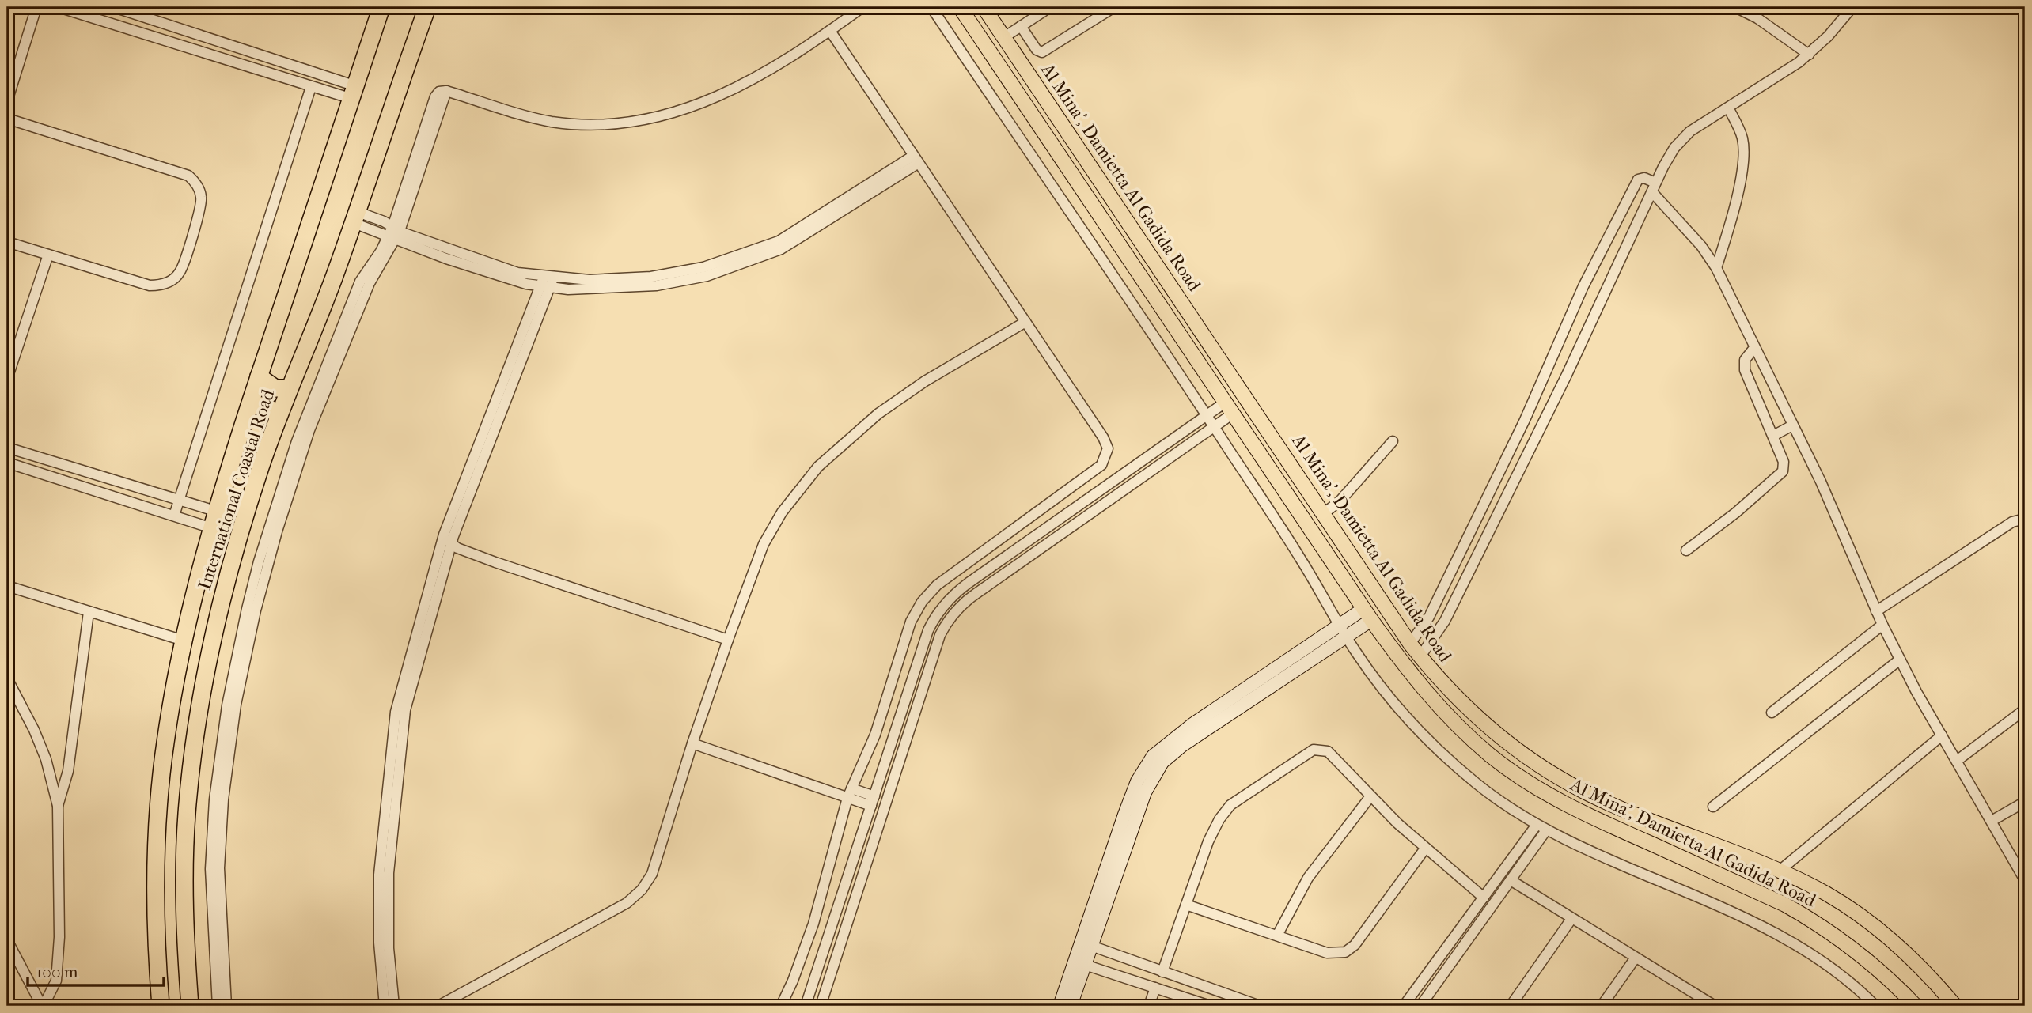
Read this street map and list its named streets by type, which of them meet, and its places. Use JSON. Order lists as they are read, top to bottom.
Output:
{
  "streets": {
    "highway": ["International Coastal Road"],
    "main road": ["Al Mina', Damietta Al Gadida Road"]
  },
  "scale_bar": "100 m"
}
